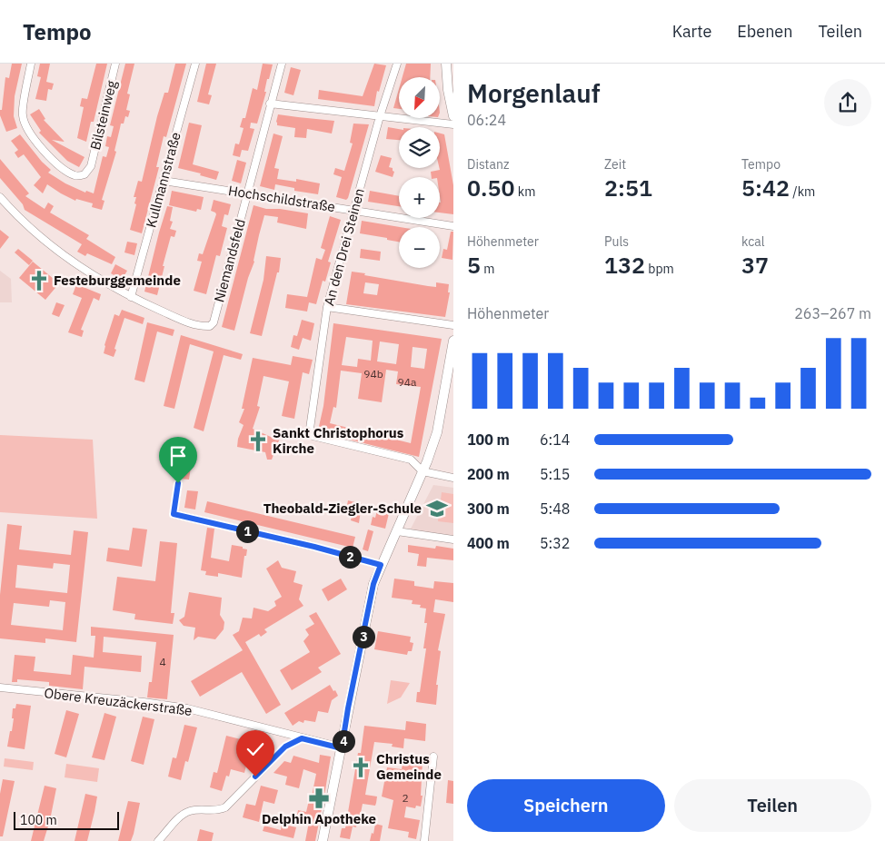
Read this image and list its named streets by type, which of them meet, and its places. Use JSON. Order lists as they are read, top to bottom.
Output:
{
  "streets": {
    "street": [
      "Bilsteinweg",
      "Kullmannstraße",
      "Hochschildstraße",
      "An den Drei Steinen",
      "Niemandsfeld",
      "Obere Kreuzäckerstraße"
    ]
  },
  "crossings": [
    ["Kullmannstraße", "Hochschildstraße"],
    ["Kullmannstraße", "Niemandsfeld"],
    ["Hochschildstraße", "An den Drei Steinen"],
    ["Hochschildstraße", "Niemandsfeld"]
  ],
  "places": {
    "church": ["Festeburggemeinde", "Sankt Christophorus Kirche", "Christus Gemeinde"],
    "school or university": ["Theobald-Ziegler-Schule"],
    "pharmacy": ["Delphin Apotheke"]
  },
  "house_numbers": [
    "94b",
    "94a",
    "4",
    "2"
  ],
  "scale_bar": "100 m",
  "north": "bottom left",
  "page": {
    "header": "Tempo",
    "nav": ["Karte", "Ebenen", "Teilen"],
    "heading": ["Morgenlauf", "06:24"],
    "map_buttons": ["+", "−"],
    "stats": [
      ["Distanz", "0.50 km"],
      ["Zeit", "2:51"],
      ["Tempo", "5:42 /km"],
      ["Höhenmeter", "5 m"],
      ["Puls", "132 bpm"],
      ["kcal", "37"]
    ],
    "chart": ["Höhenmeter", "263–267 m"],
    "list": [
      {
        "name": "100 m",
        "note": "6:14"
      },
      {
        "name": "200 m",
        "note": "5:15"
      },
      {
        "name": "300 m",
        "note": "5:48"
      },
      {
        "name": "400 m",
        "note": "5:32"
      }
    ],
    "pins": [
      "1",
      "2",
      "3",
      "4"
    ],
    "buttons": ["Speichern", "Teilen"],
    "scale": "100 m"
  }
}
